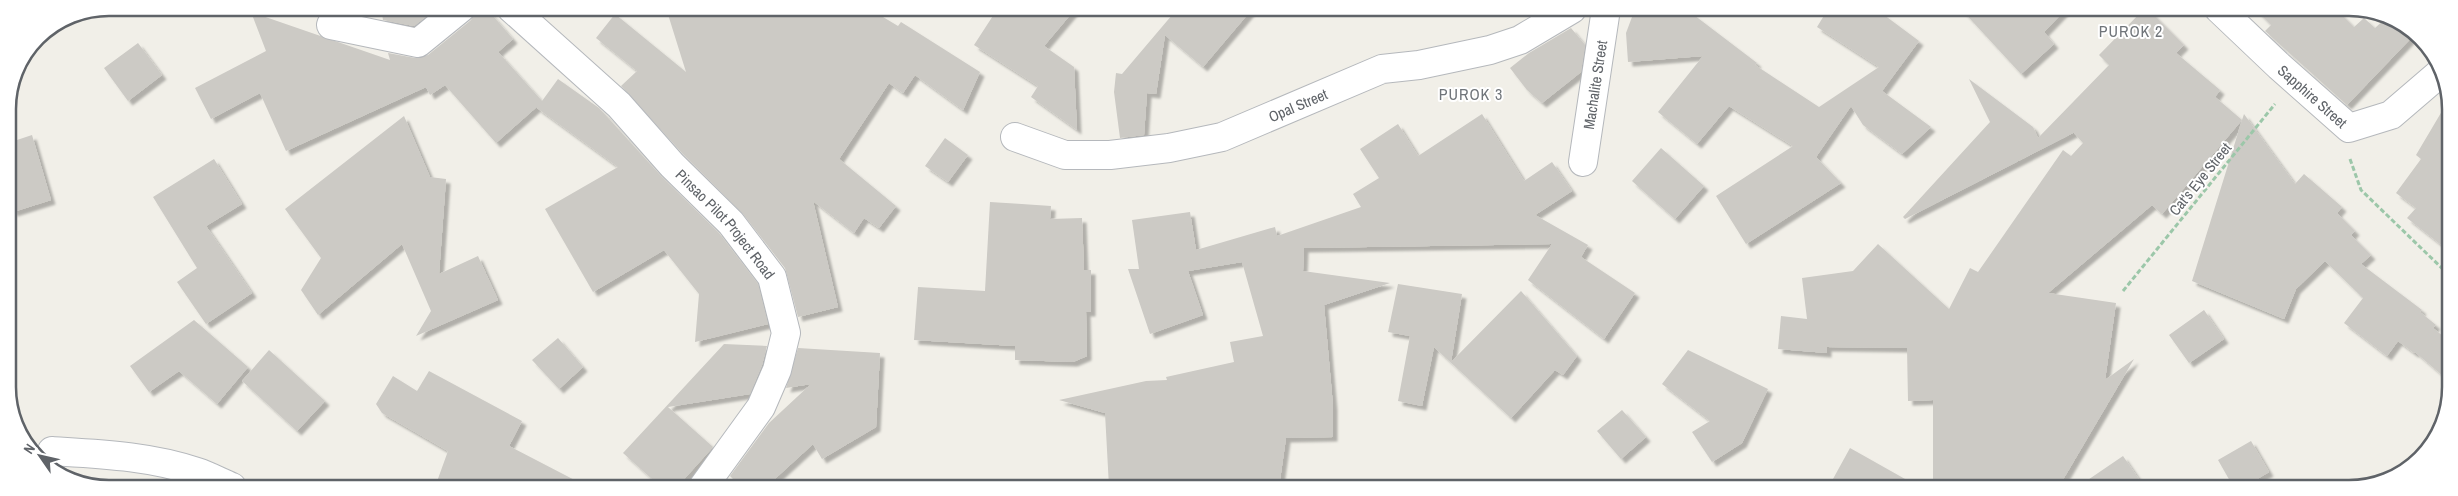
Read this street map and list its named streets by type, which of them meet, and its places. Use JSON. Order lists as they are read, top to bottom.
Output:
{
  "streets": {
    "street": [
      "Machalite Street",
      "Sapphire Street",
      "Opal Street",
      "Pinsao Pilot Project Road"
    ],
    "path": ["Cat's Eye Street"]
  },
  "crossings": [
    ["Sapphire Street", "Cat's Eye Street"]
  ],
  "districts": ["PUROK 2", "PUROK 3"],
  "north": "top left"
}
